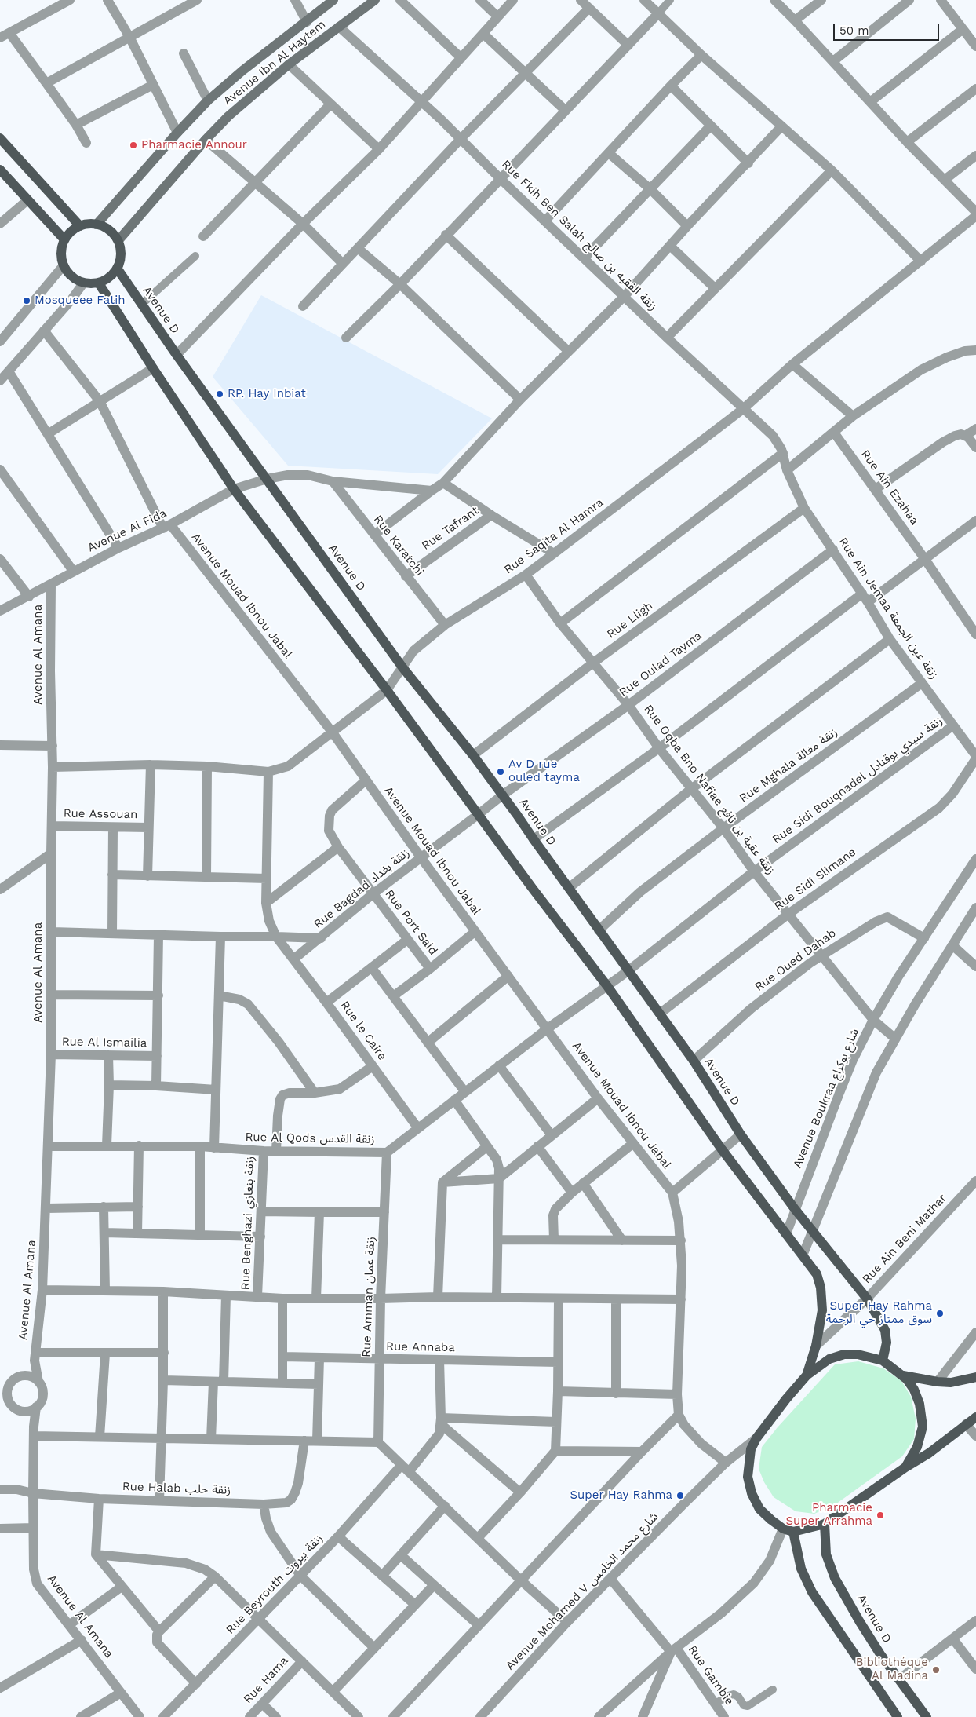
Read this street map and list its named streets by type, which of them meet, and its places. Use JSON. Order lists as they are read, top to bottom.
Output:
{
  "streets": {
    "main road": ["Avenue Ibn Al Haytem", "Avenue D"],
    "street": [
      "Rue Fkih Ben Salah زنقة الفقيه بن صالح",
      "Rue Ain Ezahaa",
      "Rue Tafrant",
      "Avenue Al Fida",
      "Rue Saqita Al Hamra",
      "Rue Karatchi",
      "Avenue Mouad Ibnou Jabal",
      "Rue Ain Jemaa زنقة عين الجمعة",
      "Rue Lligh",
      "Avenue Al Amana",
      "Rue Oulad Tayma",
      "Rue Mghala زنقة مغالة",
      "Rue Sidi Bouqnadel زنقة سيدي بوقنادل",
      "Rue Oqba Bno Nafiae زنقة عقبة بن نافع",
      "Rue Assouan",
      "Rue Sidi Slimane",
      "Rue Bagdad زنقة بغداد",
      "Rue Port Said",
      "Rue Oued Dahab",
      "Rue le Caire",
      "Rue Al Ismailia",
      "Avenue Boukraa شارع بوكراع",
      "Rue Al Qods زنقة القدس",
      "Rue Benghazi زنقة بنغازي",
      "Rue Ain Beni Mathar",
      "Rue Amman زنقة عمان",
      "Rue Annaba",
      "Rue Halab زنقة حلب",
      "Rue Beyrouth زنقة بيروت",
      "Avenue Mohamed V شارع محمد الخامس",
      "Rue Gambie",
      "Rue Hama"
    ]
  },
  "crossings": [
    ["Avenue Ibn Al Haytem", "Rue Fkih Ben Salah زنقة الفقيه بن صالح"],
    ["Avenue Ibn Al Haytem", "Avenue D"],
    ["Rue Fkih Ben Salah زنقة الفقيه بن صالح", "Rue Saqita Al Hamra"],
    ["Rue Fkih Ben Salah زنقة الفقيه بن صالح", "Rue Ain Jemaa زنقة عين الجمعة"],
    ["Avenue D", "Avenue Al Fida"],
    ["Avenue D", "Rue Saqita Al Hamra"],
    ["Avenue D", "Rue Lligh"],
    ["Avenue D", "Rue Oulad Tayma"],
    ["Avenue D", "Rue Mghala زنقة مغالة"],
    ["Avenue D", "Rue Sidi Bouqnadel زنقة سيدي بوقنادل"],
    ["Avenue D", "Rue Sidi Slimane"],
    ["Avenue D", "Rue Bagdad زنقة بغداد"],
    ["Avenue D", "Rue Oued Dahab"],
    ["Avenue D", "Avenue Boukraa شارع بوكراع"],
    ["Avenue D", "Rue Al Qods زنقة القدس"],
    ["Avenue D", "Rue Ain Beni Mathar"],
    ["Rue Tafrant", "Rue Karatchi"],
    ["Avenue Al Fida", "Rue Karatchi"],
    ["Avenue Al Fida", "Avenue Mouad Ibnou Jabal"],
    ["Avenue Al Fida", "Avenue Al Amana"],
    ["Rue Saqita Al Hamra", "Rue Karatchi"],
    ["Rue Saqita Al Hamra", "Avenue Mouad Ibnou Jabal"],
    ["Rue Saqita Al Hamra", "Rue Oqba Bno Nafiae زنقة عقبة بن نافع"],
    ["Avenue Mouad Ibnou Jabal", "Rue Bagdad زنقة بغداد"],
    ["Avenue Mouad Ibnou Jabal", "Rue Port Said"],
    ["Avenue Mouad Ibnou Jabal", "Rue Al Qods زنقة القدس"],
    ["Rue Ain Jemaa زنقة عين الجمعة", "Rue Lligh"],
    ["Rue Ain Jemaa زنقة عين الجمعة", "Rue Oulad Tayma"],
    ["Rue Ain Jemaa زنقة عين الجمعة", "Rue Mghala زنقة مغالة"],
    ["Rue Ain Jemaa زنقة عين الجمعة", "Rue Sidi Bouqnadel زنقة سيدي بوقنادل"],
    ["Rue Ain Jemaa زنقة عين الجمعة", "Rue Sidi Slimane"],
    ["Rue Lligh", "Rue Oqba Bno Nafiae زنقة عقبة بن نافع"],
    ["Avenue Al Amana", "Rue Assouan"],
    ["Avenue Al Amana", "Rue Al Ismailia"],
    ["Avenue Al Amana", "Rue Al Qods زنقة القدس"],
    ["Avenue Al Amana", "Rue Halab زنقة حلب"],
    ["Rue Oulad Tayma", "Rue Oqba Bno Nafiae زنقة عقبة بن نافع"],
    ["Rue Oulad Tayma", "Rue Bagdad زنقة بغداد"],
    ["Rue Mghala زنقة مغالة", "Rue Oqba Bno Nafiae زنقة عقبة بن نافع"],
    ["Rue Sidi Bouqnadel زنقة سيدي بوقنادل", "Rue Oqba Bno Nafiae زنقة عقبة بن نافع"],
    ["Rue Sidi Bouqnadel زنقة سيدي بوقنادل", "Rue Al Qods زنقة القدس"],
    ["Rue Oqba Bno Nafiae زنقة عقبة بن نافع", "Rue Sidi Slimane"],
    ["Rue Oqba Bno Nafiae زنقة عقبة بن نافع", "Rue Oued Dahab"],
    ["Rue Oqba Bno Nafiae زنقة عقبة بن نافع", "Avenue Boukraa شارع بوكراع"],
    ["Rue Bagdad زنقة بغداد", "Rue Port Said"],
    ["Rue Bagdad زنقة بغداد", "Rue le Caire"],
    ["Rue Oued Dahab", "Avenue Boukraa شارع بوكراع"],
    ["Rue le Caire", "Rue Al Qods زنقة القدس"],
    ["Rue Al Qods زنقة القدس", "Rue Benghazi زنقة بنغازي"],
    ["Rue Al Qods زنقة القدس", "Rue Amman زنقة عمان"],
    ["Rue Amman زنقة عمان", "Rue Annaba"],
    ["Avenue Mohamed V شارع محمد الخامس", "Rue Gambie"]
  ],
  "places": [
    "Pharmacie Annour",
    "Mosqueee Fatih",
    "RP. Hay Inbiat",
    "Av D rue ouled tayma",
    "Super Hay Rahma سوق ممتاز حي الرحمة",
    "Super Hay Rahma",
    "Pharmacie Super Arrahma",
    "Bibliothéque Al Madina"
  ],
  "scale_bar": "50 m"
}
